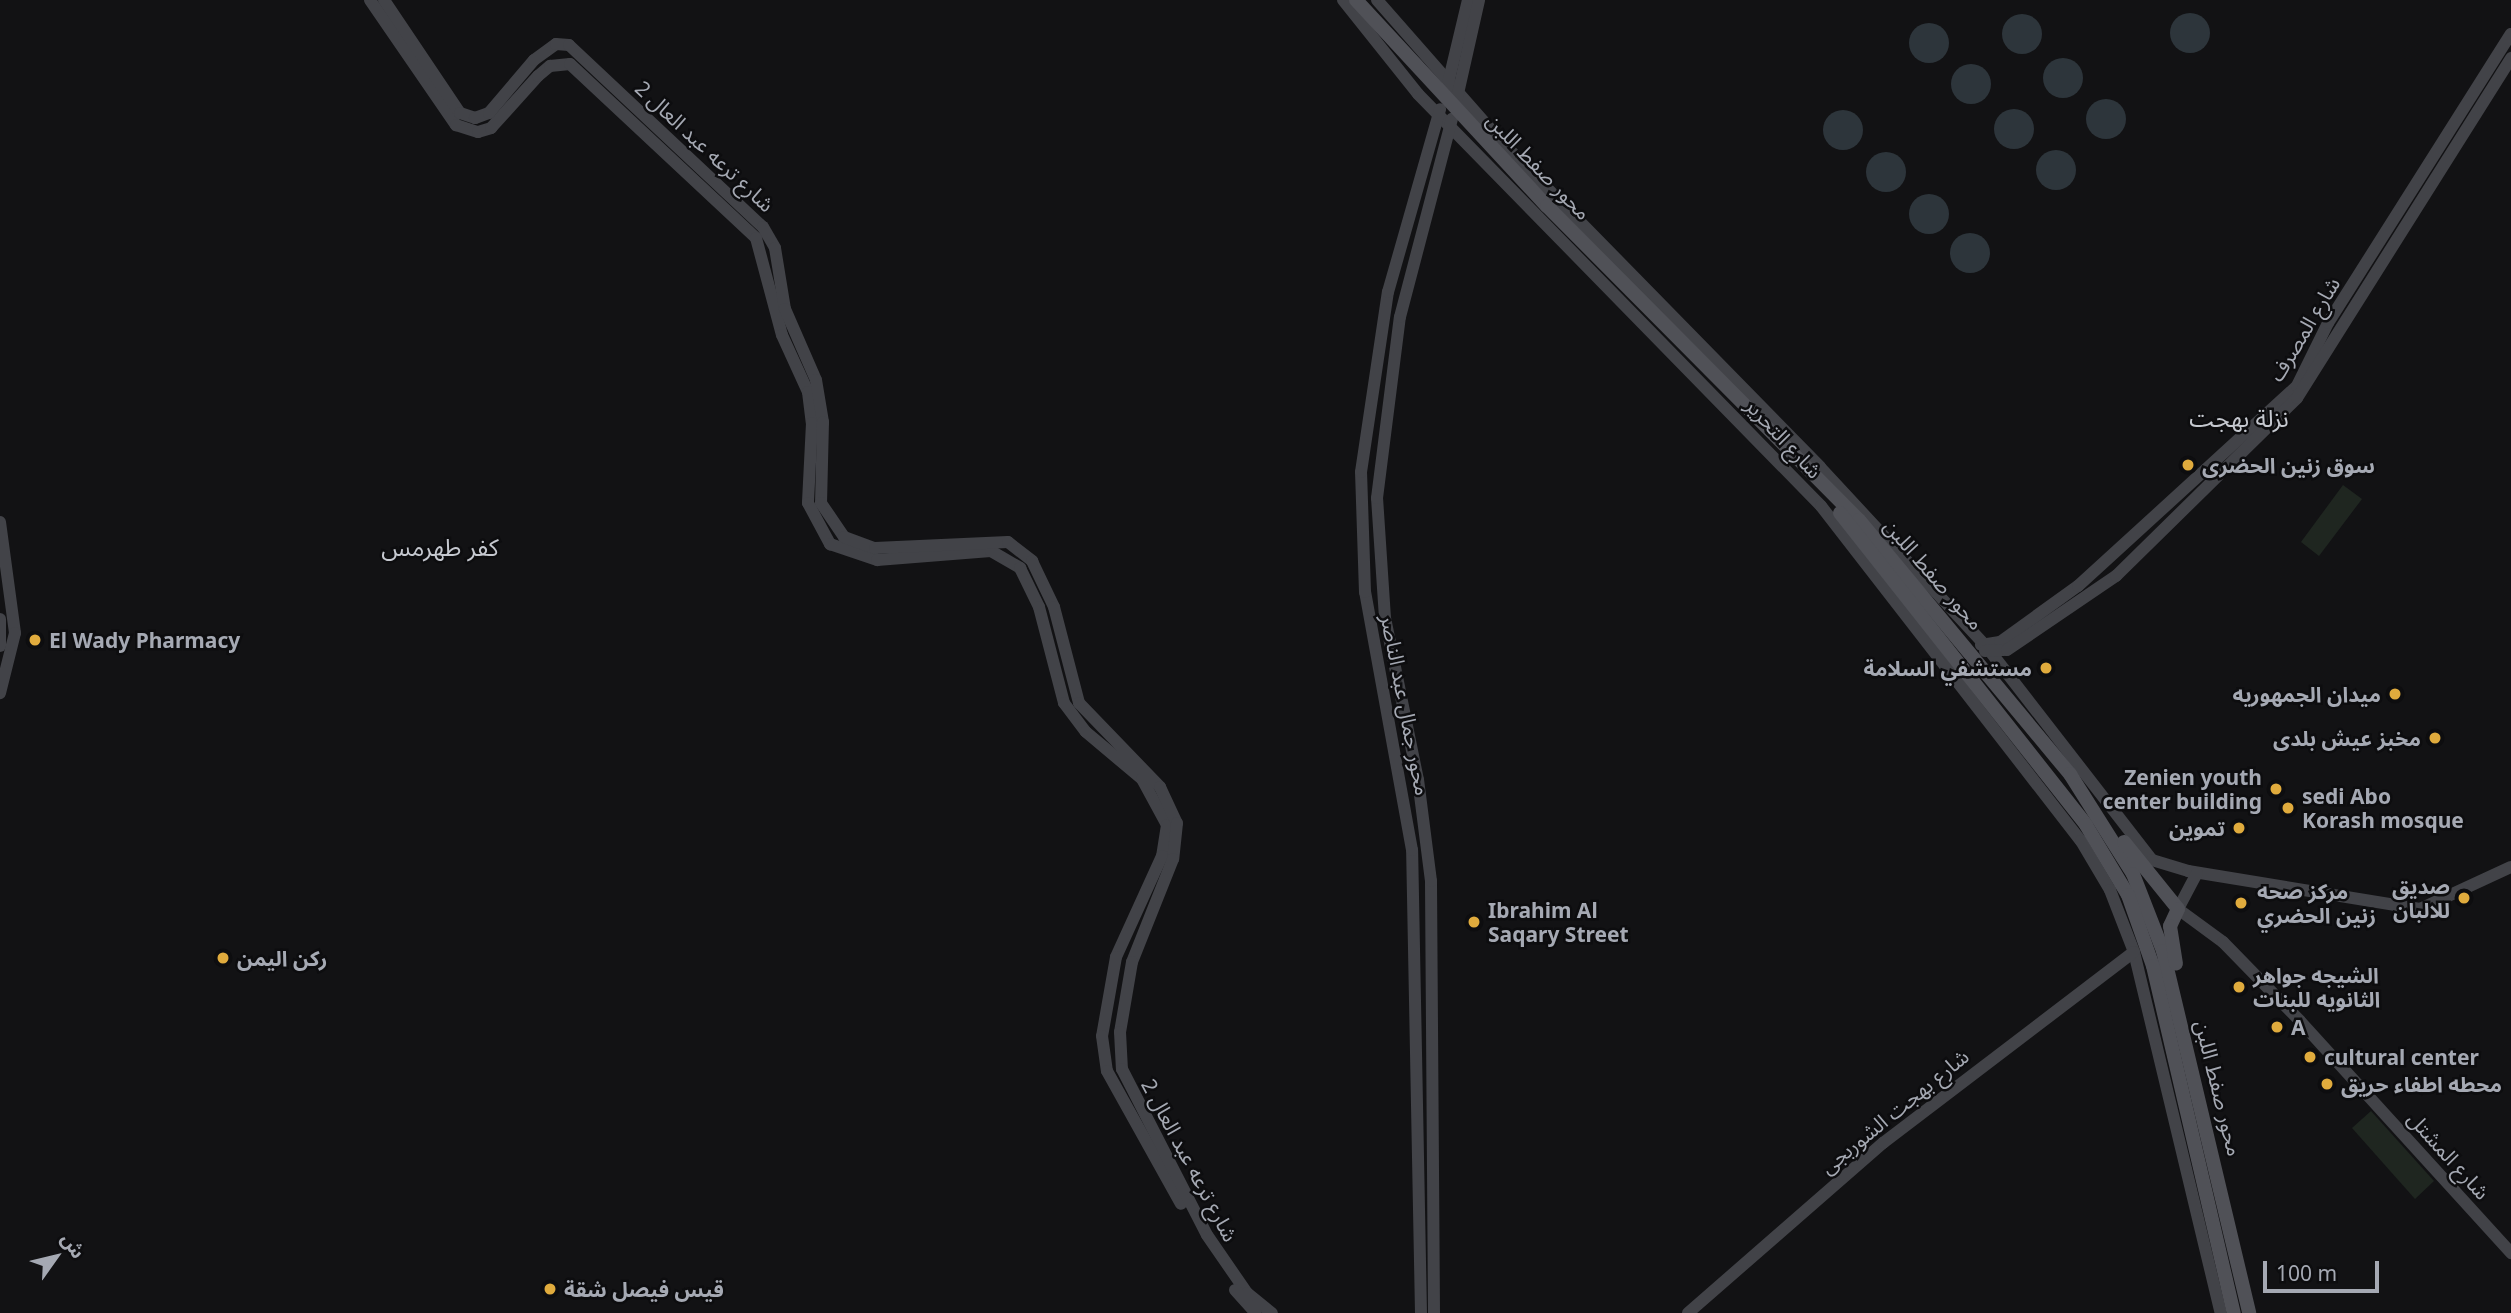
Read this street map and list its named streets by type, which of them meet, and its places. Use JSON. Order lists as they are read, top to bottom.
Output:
{
  "streets": {
    "main road": ["محور صفط اللبن"],
    "street": [
      "شارع ترعه عبد العال 2",
      "شارع المصرف",
      "شارع التحرير",
      "محور جمال عبد الناصر",
      "شارع بهجت الشوربجى",
      "شارع المشتل"
    ]
  },
  "crossings": [
    ["محور صفط اللبن", "شارع المصرف"],
    ["محور صفط اللبن", "شارع التحرير"],
    ["شارع المصرف", "شارع التحرير"],
    ["شارع التحرير", "محور جمال عبد الناصر"],
    ["شارع التحرير", "شارع بهجت الشوربجى"]
  ],
  "districts": ["نزلة بهجت", "كفر طهرمس"],
  "places": [
    "سوق زنين الحضرى",
    "El Wady Pharmacy",
    "مستشفي السلامة",
    "ميدان الجمهوريه",
    "مخبز عيش بلدى",
    "Zenien youth center building",
    "sedi Abo Korash mosque",
    "تموين",
    "صديق للالبان",
    "مركز صحه زنين الحضري",
    "Ibrahim Al Saqary Street",
    "ركن اليمن",
    "الشيجه جواهر الثانويه للبنات",
    "A",
    "cultural center",
    "محطه اطفاء حريق",
    "قيس فيصل شقة"
  ],
  "scale_bar": "100 m",
  "north": "top right"
}
